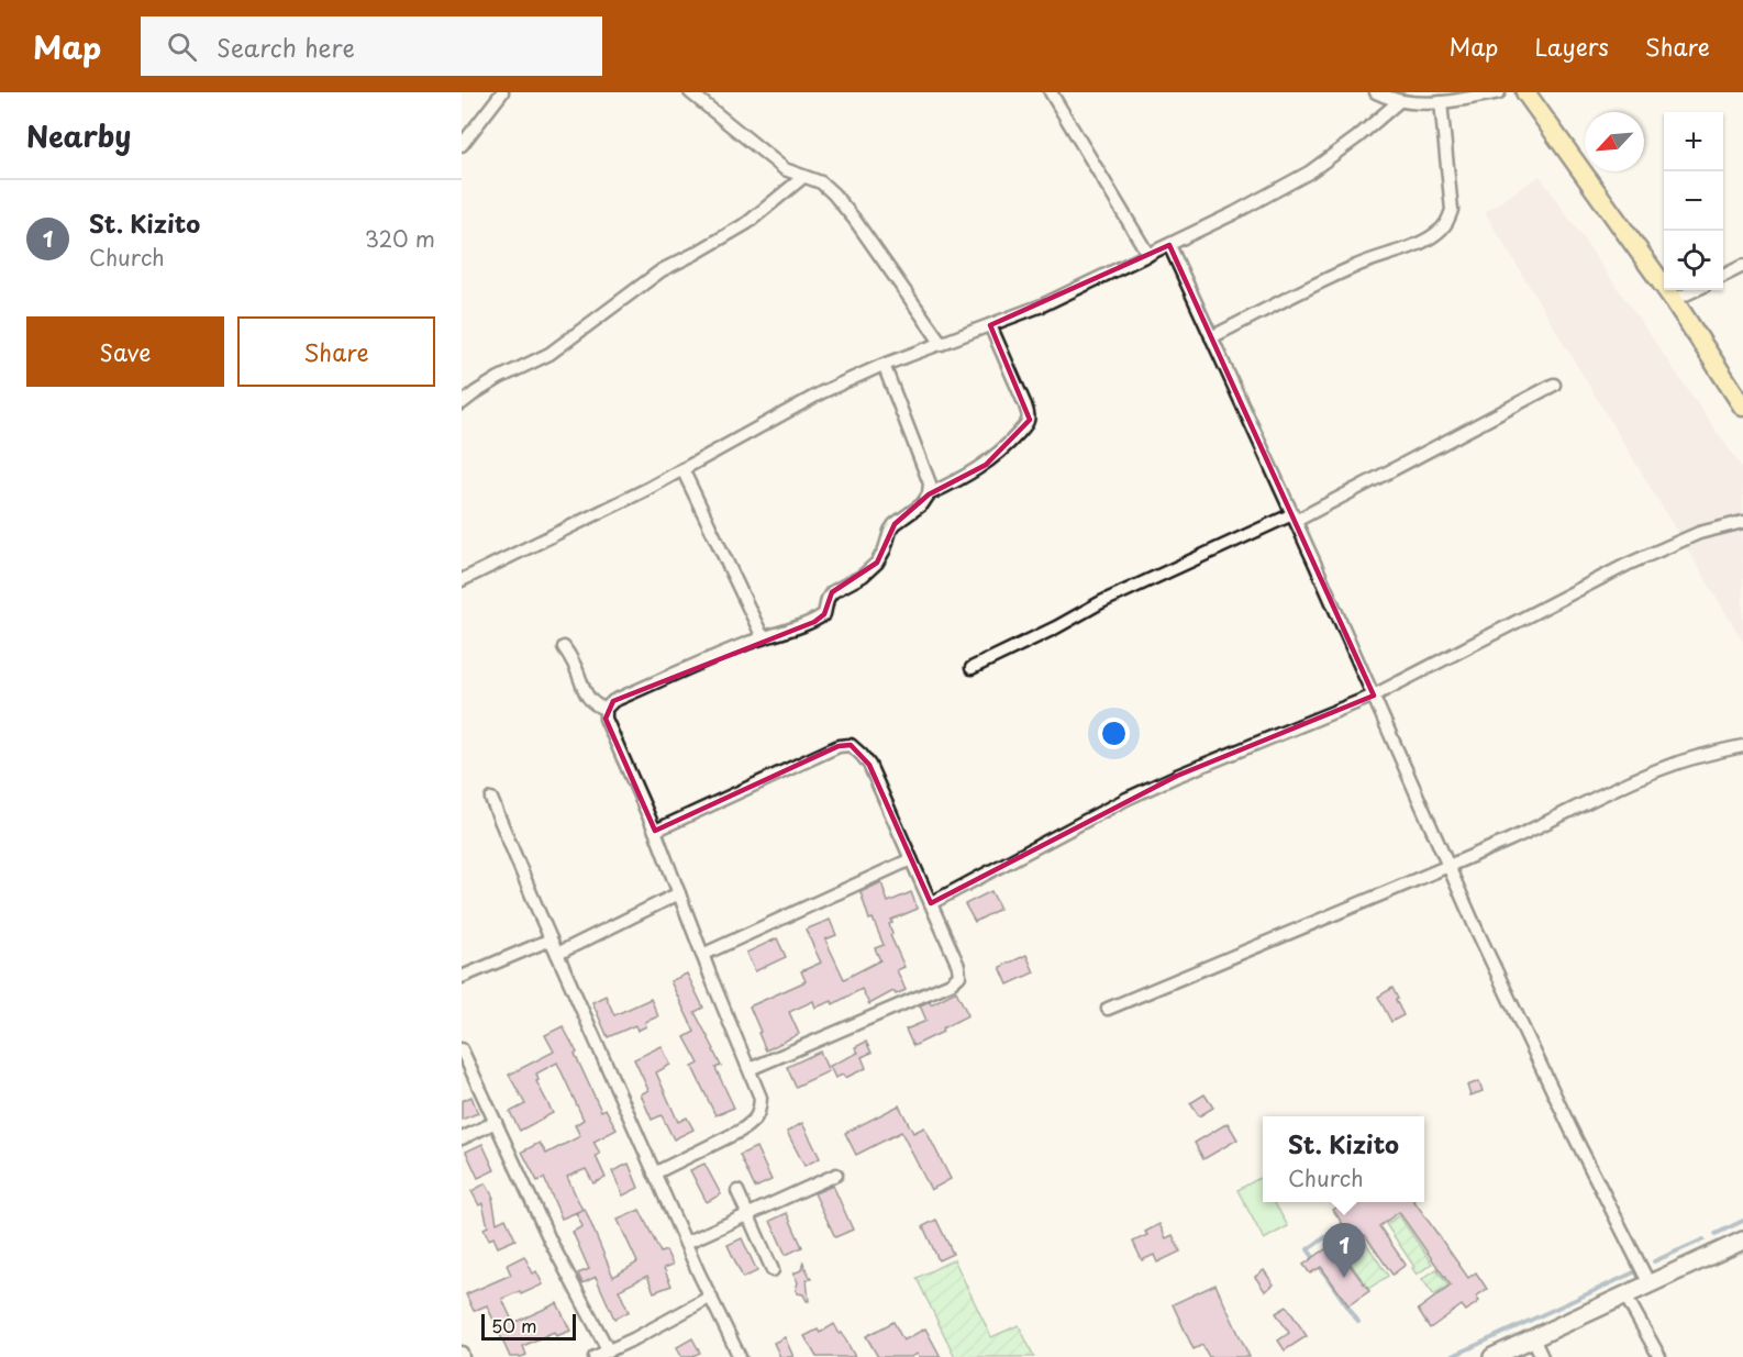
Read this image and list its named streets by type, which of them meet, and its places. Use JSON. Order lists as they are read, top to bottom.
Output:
{
  "scale_bar": "50 m",
  "north": "bottom left",
  "page": {
    "header": "Map",
    "search": "Search here",
    "nav": ["Map", "Layers", "Share"],
    "heading": "Nearby",
    "map_buttons": ["+", "−"],
    "list": [
      {
        "mark": "1",
        "name": "St. Kizito",
        "note": "Church",
        "value": "320 m"
      }
    ],
    "buttons": ["Save", "Share"],
    "popup": ["St. Kizito", "Church"],
    "pins": "1",
    "scale": "50 m"
  }
}
